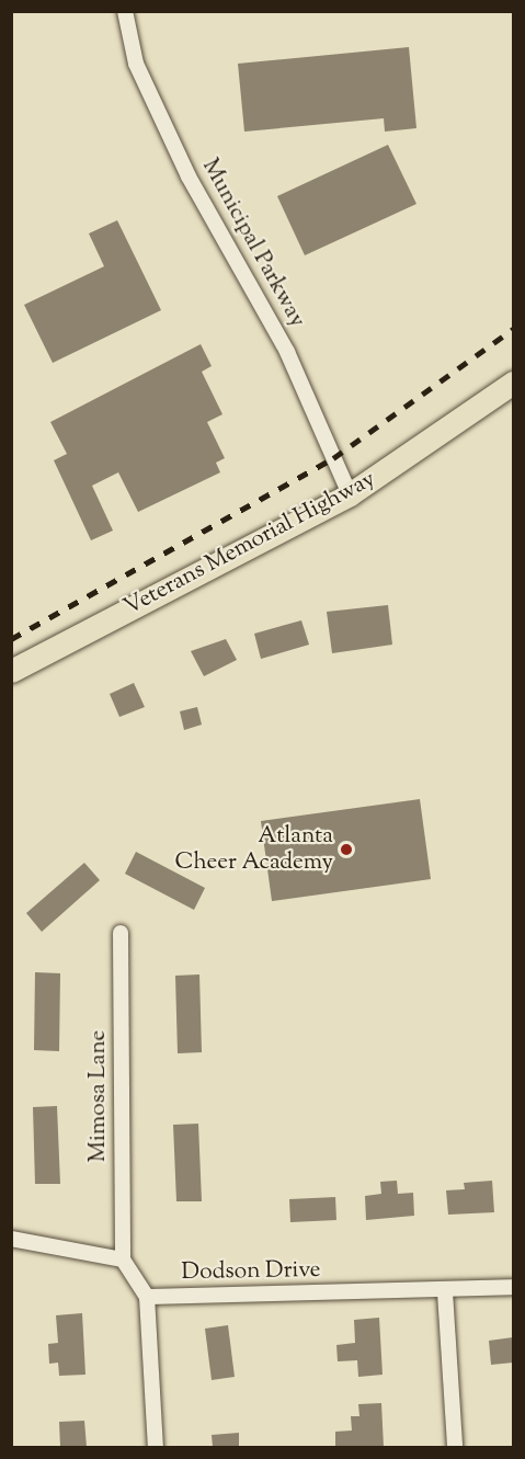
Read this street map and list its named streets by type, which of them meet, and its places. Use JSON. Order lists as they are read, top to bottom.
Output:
{
  "streets": {
    "main road": ["Veterans Memorial Highway"],
    "street": ["Municipal Parkway", "Mimosa Lane", "Dodson Drive"]
  },
  "crossings": [
    ["Municipal Parkway", "Veterans Memorial Highway"]
  ],
  "places": ["Atlanta Cheer Academy"]
}
